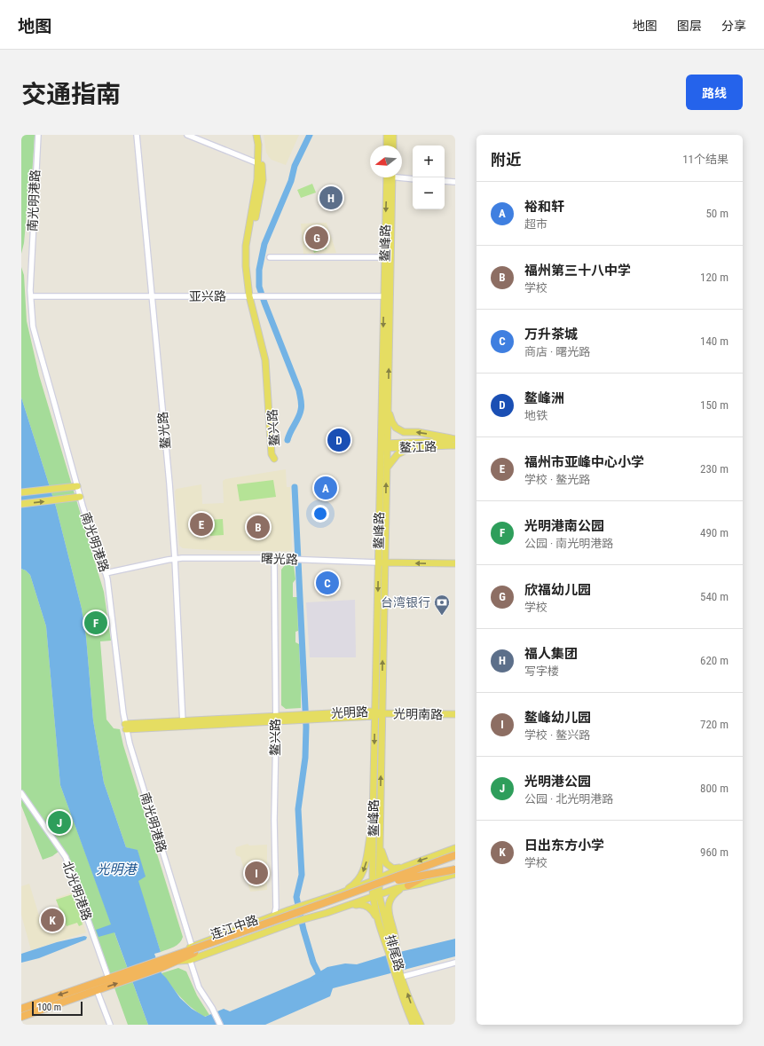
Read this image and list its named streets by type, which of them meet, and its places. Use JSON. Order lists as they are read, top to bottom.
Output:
{
  "streets": {
    "highway": ["连江中路"],
    "main road": [
      "鳌峰路",
      "鳌兴路",
      "鳌江路",
      "曙光路",
      "光明路",
      "光明南路",
      "排尾路"
    ],
    "street": [
      "南光明港路",
      "亚兴路",
      "鳌光路",
      "北光明港路"
    ]
  },
  "crossings": [
    ["南光明港路", "亚兴路"],
    ["南光明港路", "曙光路"],
    ["南光明港路", "光明路"],
    ["南光明港路", "连江中路"],
    ["鳌峰路", "亚兴路"],
    ["鳌峰路", "鳌江路"],
    ["鳌峰路", "曙光路"],
    ["鳌峰路", "光明路"],
    ["鳌峰路", "光明南路"],
    ["鳌峰路", "排尾路"],
    ["亚兴路", "鳌兴路"],
    ["亚兴路", "鳌光路"],
    ["鳌兴路", "曙光路"],
    ["鳌兴路", "光明路"],
    ["鳌光路", "曙光路"],
    ["鳌光路", "光明路"],
    ["光明路", "光明南路"],
    ["北光明港路", "连江中路"]
  ],
  "water": ["光明港"],
  "places": {
    "bank": ["台湾银行"]
  },
  "scale_bar": "100 m",
  "north": "left",
  "page": {
    "header": "地图",
    "nav": ["地图", "图层", "分享"],
    "title": "交通指南",
    "buttons": "路线",
    "heading": ["附近", "11个结果"],
    "map_buttons": ["+", "−"],
    "list": [
      {
        "mark": "A",
        "name": "裕和轩",
        "note": "超市",
        "value": "50 m"
      },
      {
        "mark": "B",
        "name": "福州第三十八中学",
        "note": "学校",
        "value": "120 m"
      },
      {
        "mark": "C",
        "name": "万升茶城",
        "note": "商店 · 曙光路",
        "value": "140 m"
      },
      {
        "mark": "D",
        "name": "鳌峰洲",
        "note": "地铁",
        "value": "150 m"
      },
      {
        "mark": "E",
        "name": "福州市亚峰中心小学",
        "note": "学校 · 鳌光路",
        "value": "230 m"
      },
      {
        "mark": "F",
        "name": "光明港南公园",
        "note": "公园 · 南光明港路",
        "value": "490 m"
      },
      {
        "mark": "G",
        "name": "欣福幼儿园",
        "note": "学校",
        "value": "540 m"
      },
      {
        "mark": "H",
        "name": "福人集团",
        "note": "写字楼",
        "value": "620 m"
      },
      {
        "mark": "I",
        "name": "鳌峰幼儿园",
        "note": "学校 · 鳌兴路",
        "value": "720 m"
      },
      {
        "mark": "J",
        "name": "光明港公园",
        "note": "公园 · 北光明港路",
        "value": "800 m"
      },
      {
        "mark": "K",
        "name": "日出东方小学",
        "note": "学校",
        "value": "960 m"
      }
    ],
    "pins": [
      "H",
      "G",
      "D",
      "A",
      "E",
      "B",
      "C",
      "F",
      "J",
      "I",
      "K"
    ],
    "scale": "100 m"
  }
}
